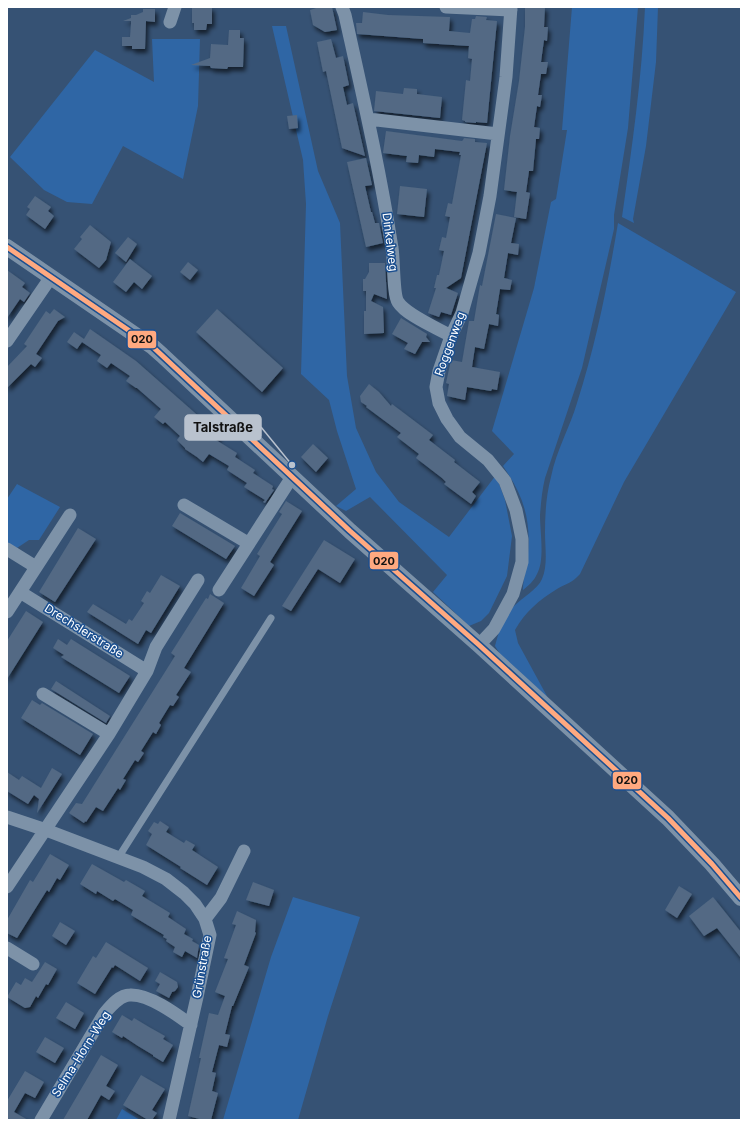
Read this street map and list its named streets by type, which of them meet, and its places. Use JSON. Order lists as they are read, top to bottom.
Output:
{
  "streets": {
    "street": [
      "Dinkelweg",
      "Roggenweg",
      "Drechslerstraße",
      "Grünstraße",
      "Selma-Horn-Weg"
    ]
  },
  "crossings": [
    ["Dinkelweg", "Roggenweg"],
    ["Grünstraße", "Selma-Horn-Weg"]
  ],
  "places": ["Talstraße"],
  "lines": ["transit line 020"]
}
